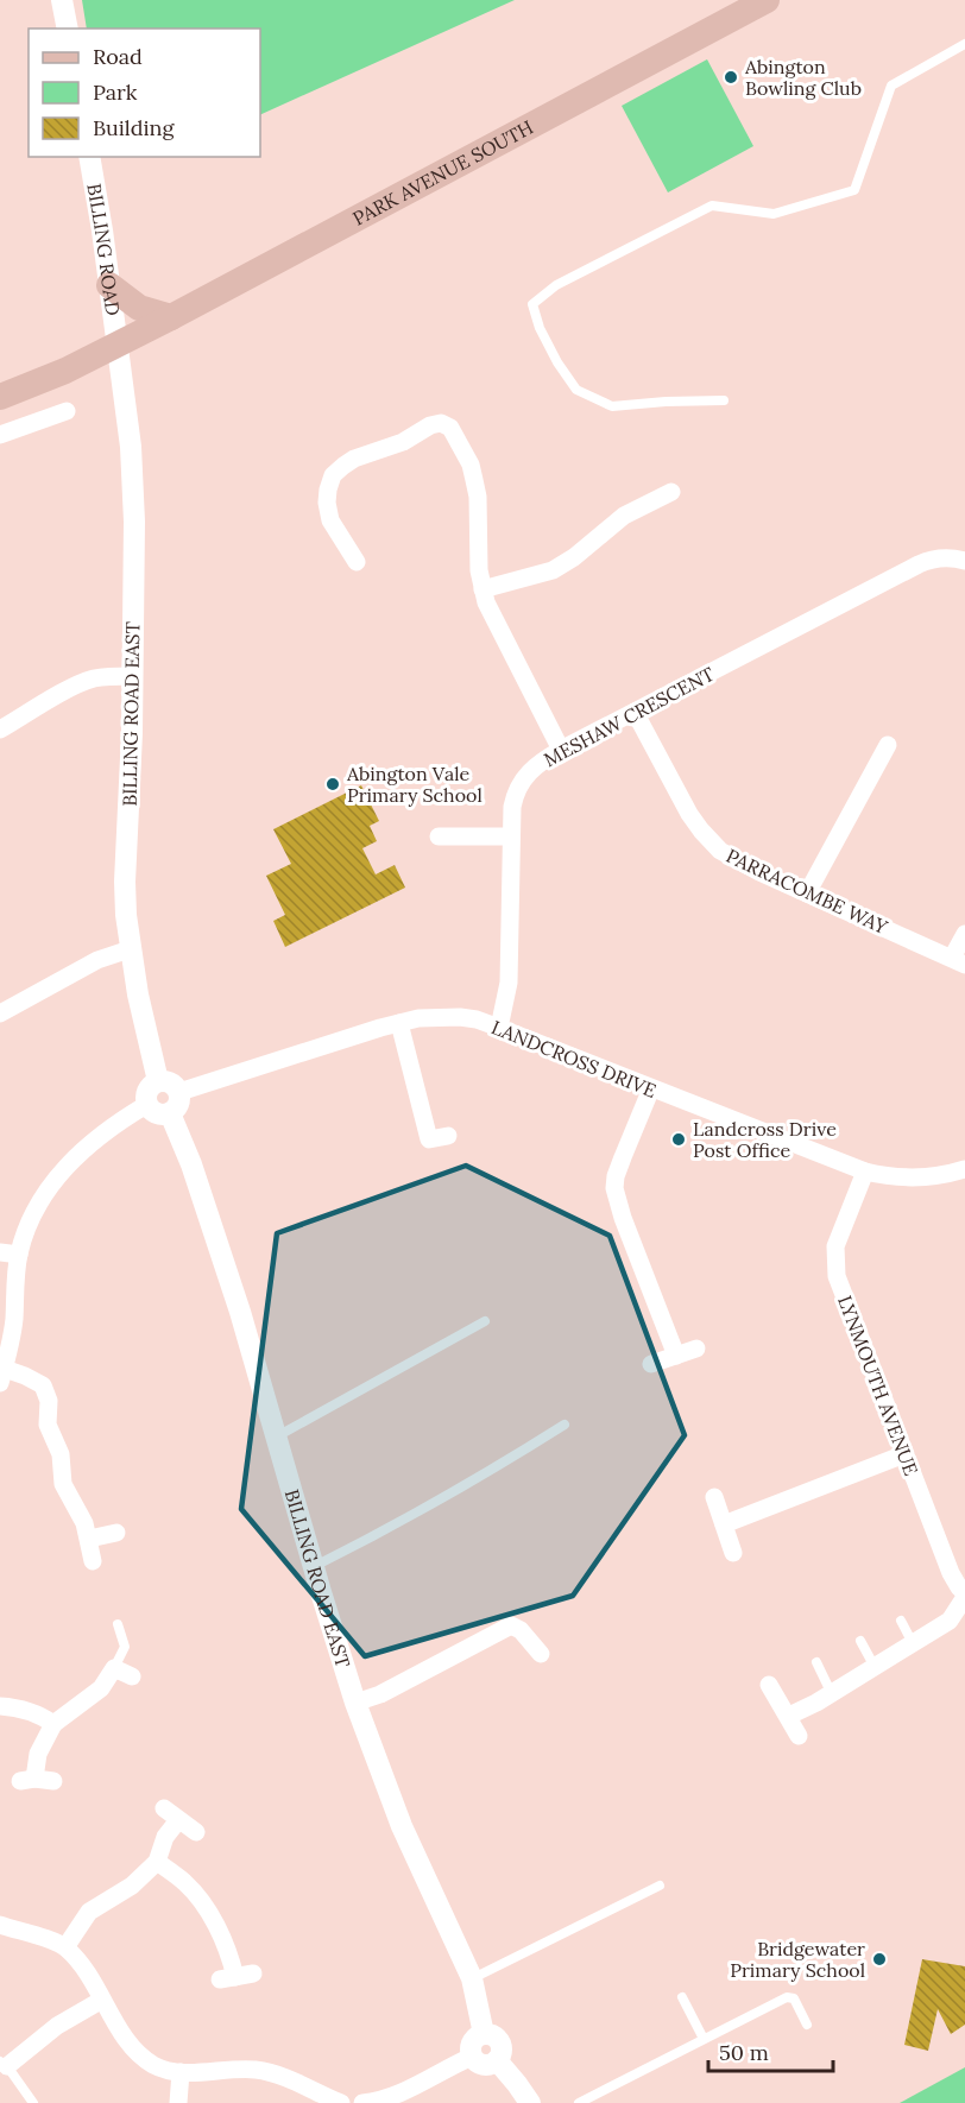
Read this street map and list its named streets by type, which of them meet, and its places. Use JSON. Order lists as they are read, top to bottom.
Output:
{
  "streets": {
    "main road": ["PARK AVENUE SOUTH"],
    "street": [
      "BILLING ROAD",
      "BILLING ROAD EAST",
      "MESHAW CRESCENT",
      "PARRACOMBE WAY",
      "LANDCROSS DRIVE",
      "LYNMOUTH AVENUE"
    ]
  },
  "crossings": [
    ["PARK AVENUE SOUTH", "BILLING ROAD"],
    ["PARK AVENUE SOUTH", "BILLING ROAD EAST"],
    ["BILLING ROAD", "BILLING ROAD EAST"],
    ["BILLING ROAD EAST", "LANDCROSS DRIVE"],
    ["MESHAW CRESCENT", "PARRACOMBE WAY"],
    ["MESHAW CRESCENT", "LANDCROSS DRIVE"],
    ["LANDCROSS DRIVE", "LYNMOUTH AVENUE"]
  ],
  "places": [
    "Abington Bowling Club",
    "Abington Vale Primary School",
    "Landcross Drive Post Office",
    "Bridgewater Primary School"
  ],
  "legend": ["Road", "Park", "Building"],
  "scale_bar": "50 m"
}
